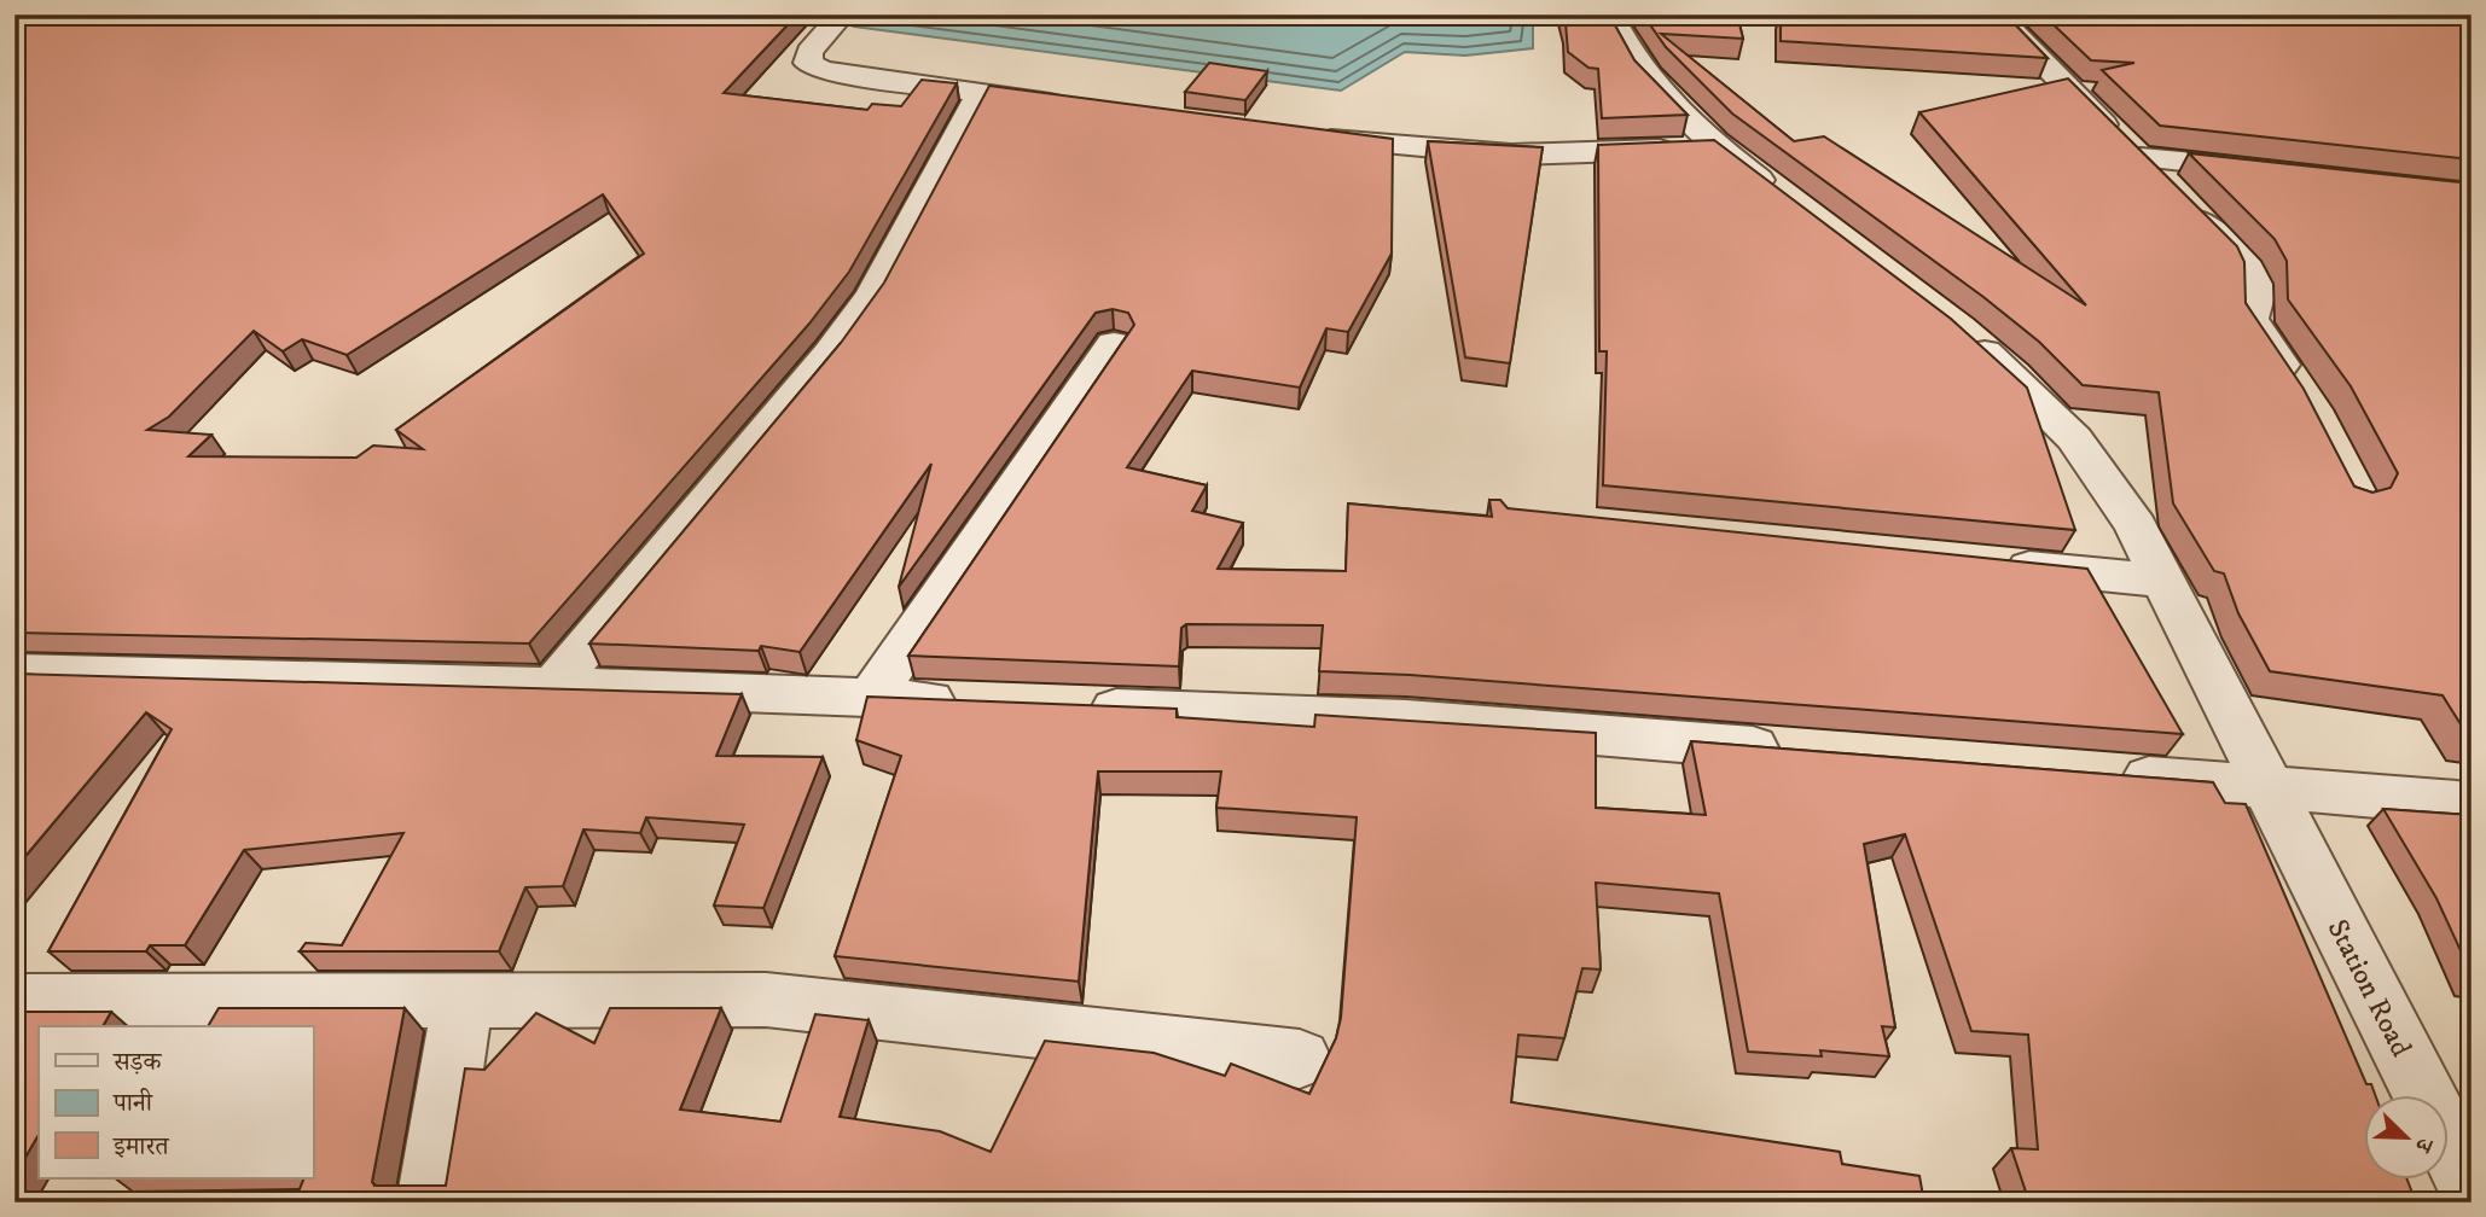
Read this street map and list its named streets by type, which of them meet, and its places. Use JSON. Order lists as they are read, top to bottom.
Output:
{
  "streets": {
    "street": ["Station Road"]
  },
  "legend": ["सड़क", "पानी", "इमारत"],
  "north": "bottom right"
}
